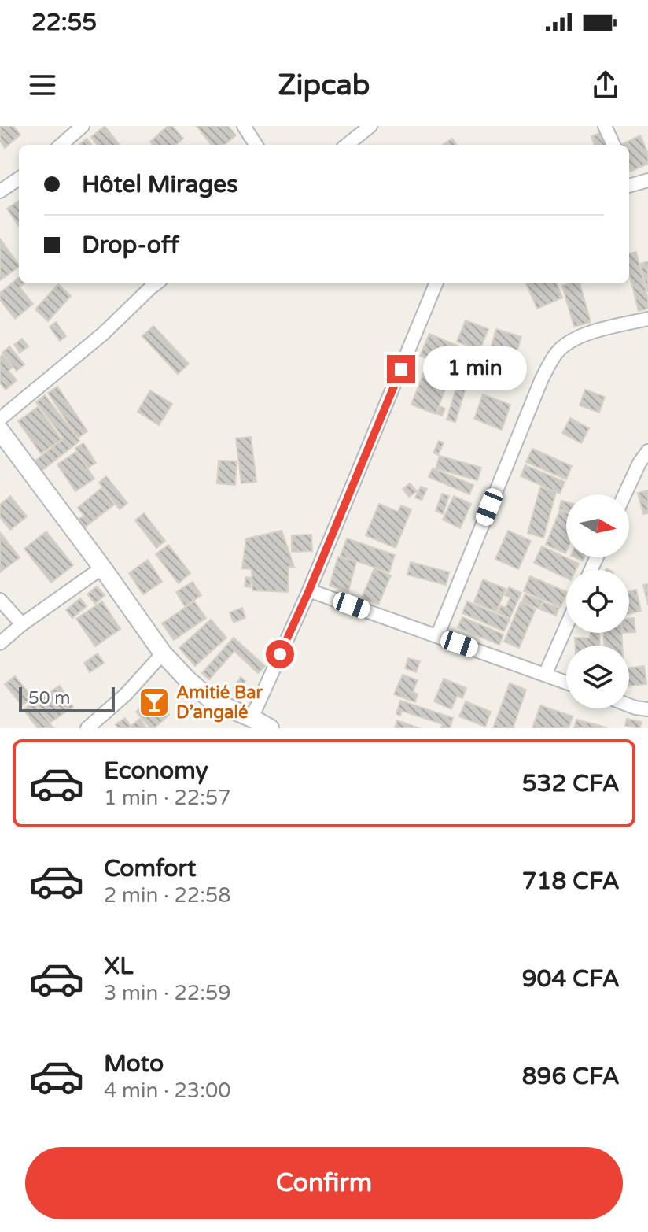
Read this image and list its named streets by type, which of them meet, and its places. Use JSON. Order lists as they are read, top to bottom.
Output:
{
  "places": {
    "bar": ["Amitié Bar D’angalé"]
  },
  "scale_bar": "50 m",
  "north": "right",
  "page": {
    "status": "22:55",
    "header": "Zipcab",
    "banner": ["Hôtel Mirages", "Drop-off"],
    "bubble": "1 min",
    "scale": "50 m",
    "list": [
      {
        "name": "Economy",
        "note": "1 min · 22:57",
        "value": "532 CFA"
      },
      {
        "name": "Comfort",
        "note": "2 min · 22:58",
        "value": "718 CFA"
      },
      {
        "name": "XL",
        "note": "3 min · 22:59",
        "value": "904 CFA"
      },
      {
        "name": "Moto",
        "note": "4 min · 23:00",
        "value": "896 CFA"
      }
    ],
    "buttons": "Confirm"
  }
}
